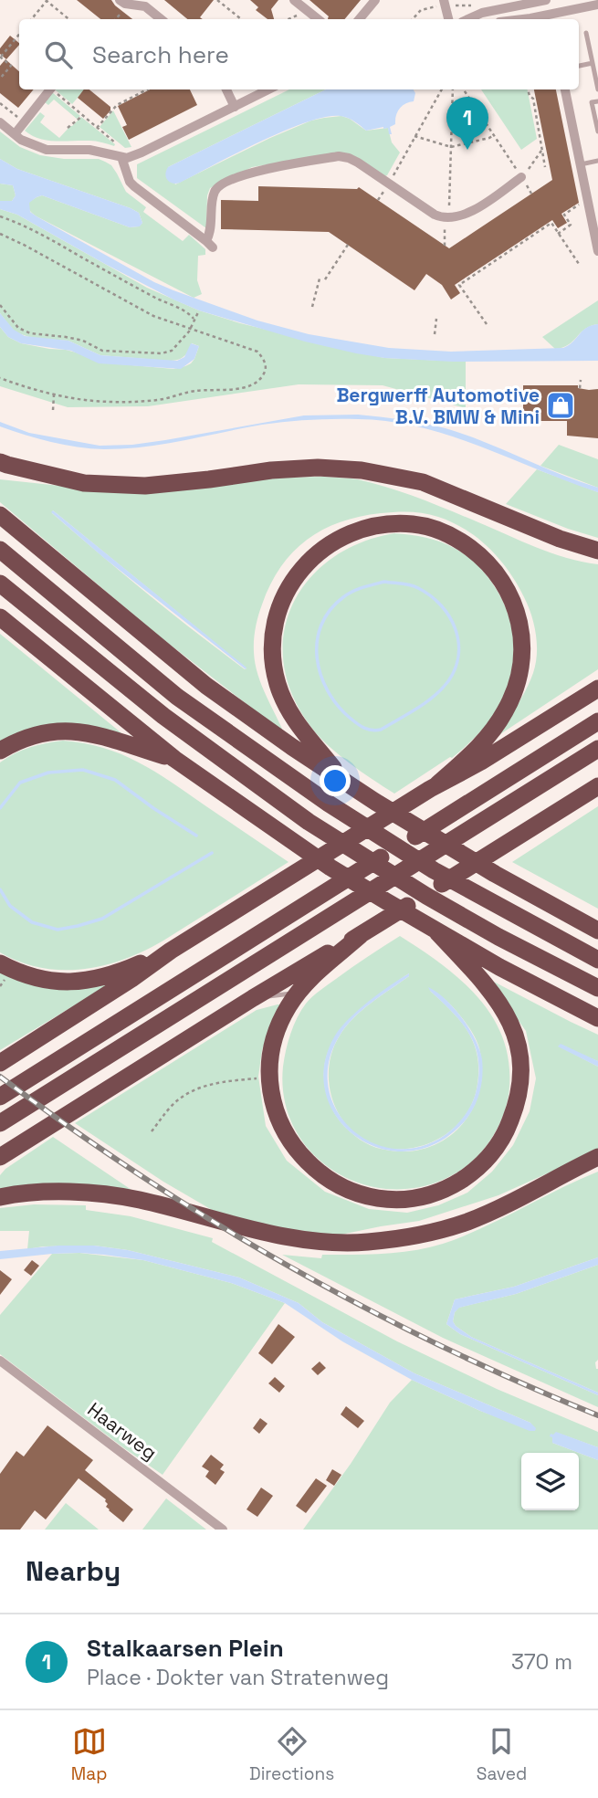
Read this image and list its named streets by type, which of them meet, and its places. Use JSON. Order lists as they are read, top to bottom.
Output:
{
  "streets": {
    "street": ["Haarweg"]
  },
  "places": {
    "shop": ["Bergwerff Automotive B.V. BMW & Mini"]
  },
  "page": {
    "search": "Search here",
    "pins": "1",
    "heading": "Nearby",
    "list": [
      {
        "mark": "1",
        "name": "Stalkaarsen Plein",
        "note": "Place · Dokter van Stratenweg",
        "value": "370 m"
      }
    ],
    "nav": ["Map", "Directions", "Saved"]
  }
}
